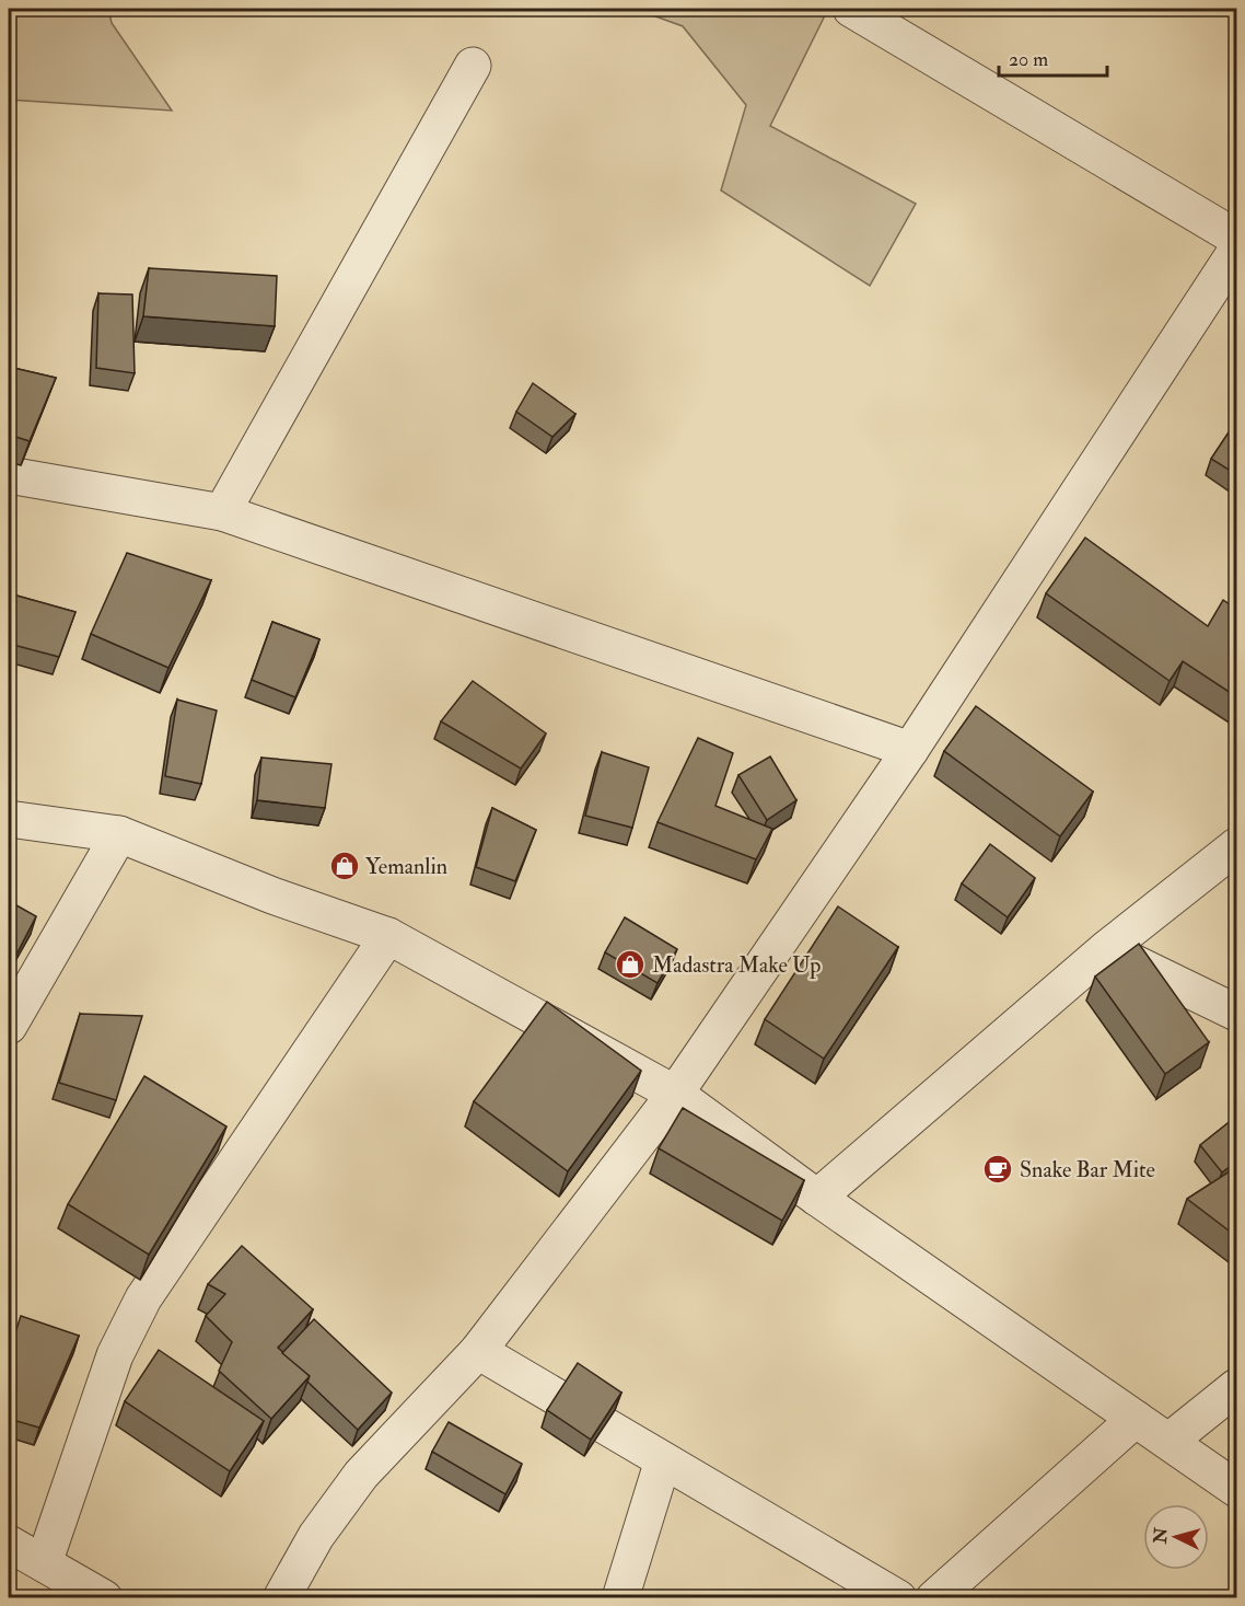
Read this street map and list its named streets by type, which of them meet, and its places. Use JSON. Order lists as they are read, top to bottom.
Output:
{
  "places": {
    "shop": ["Yemanlin", "Madastra Make Up"],
    "cafe": ["Snake Bar Mite"]
  },
  "scale_bar": "20 m",
  "north": "left"
}
